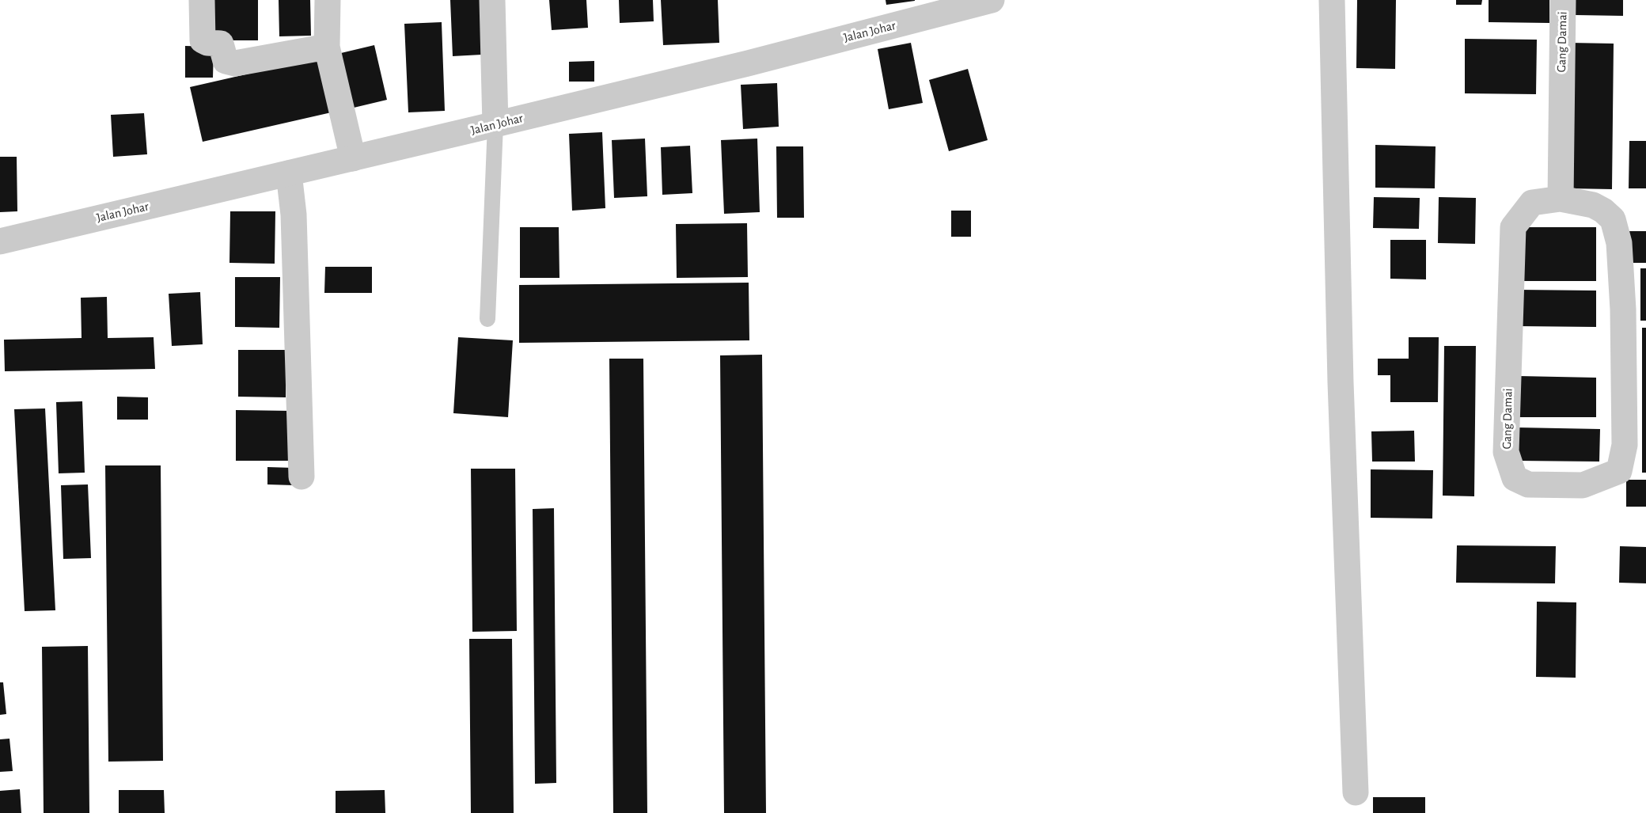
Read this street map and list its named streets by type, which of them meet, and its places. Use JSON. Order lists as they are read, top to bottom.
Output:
{
  "streets": {
    "street": ["Jalan Johar", "Gang Damai"]
  }
}
